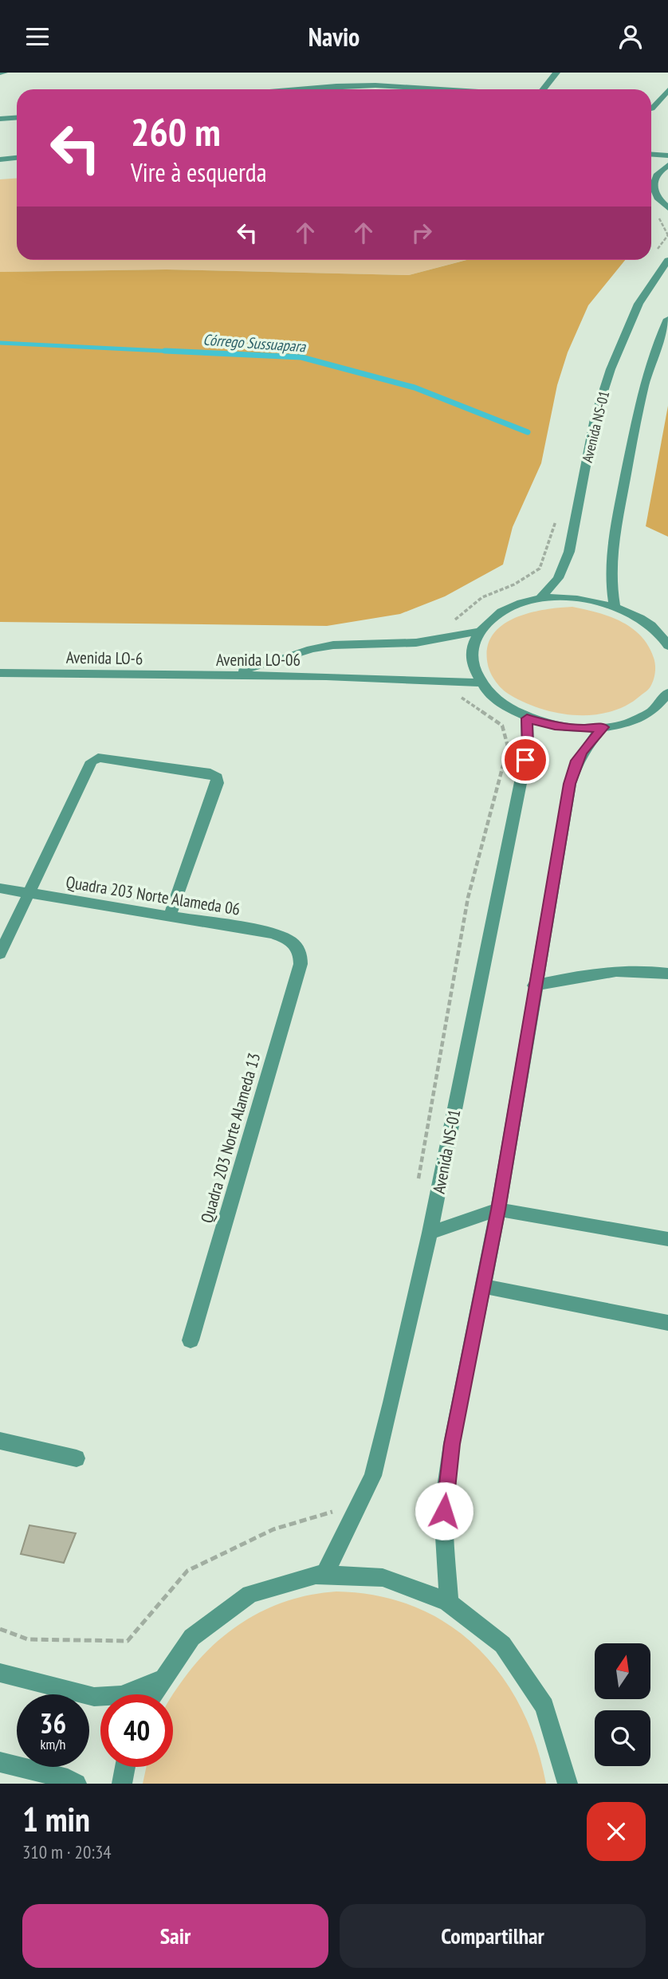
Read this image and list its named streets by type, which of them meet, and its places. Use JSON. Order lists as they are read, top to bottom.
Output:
{
  "streets": {
    "street": [
      "Avenida NS-01",
      "Avenida LO-6",
      "Avenida LO-06",
      "Quadra 203 Norte Alameda 06",
      "Quadra 203 Norte Alameda 13"
    ]
  },
  "crossings": [
    ["Avenida LO-6", "Avenida LO-06"],
    ["Quadra 203 Norte Alameda 06", "Quadra 203 Norte Alameda 13"]
  ],
  "water": ["Córrego Sussuapara"],
  "north": "top",
  "page": {
    "header": "Navio",
    "turn": ["260 m", "Vire à esquerda"],
    "speed": "36 km/h",
    "limit": "40",
    "heading": ["1 min", "310 m · 20:34"],
    "buttons": ["Sair", "Compartilhar"]
  }
}
